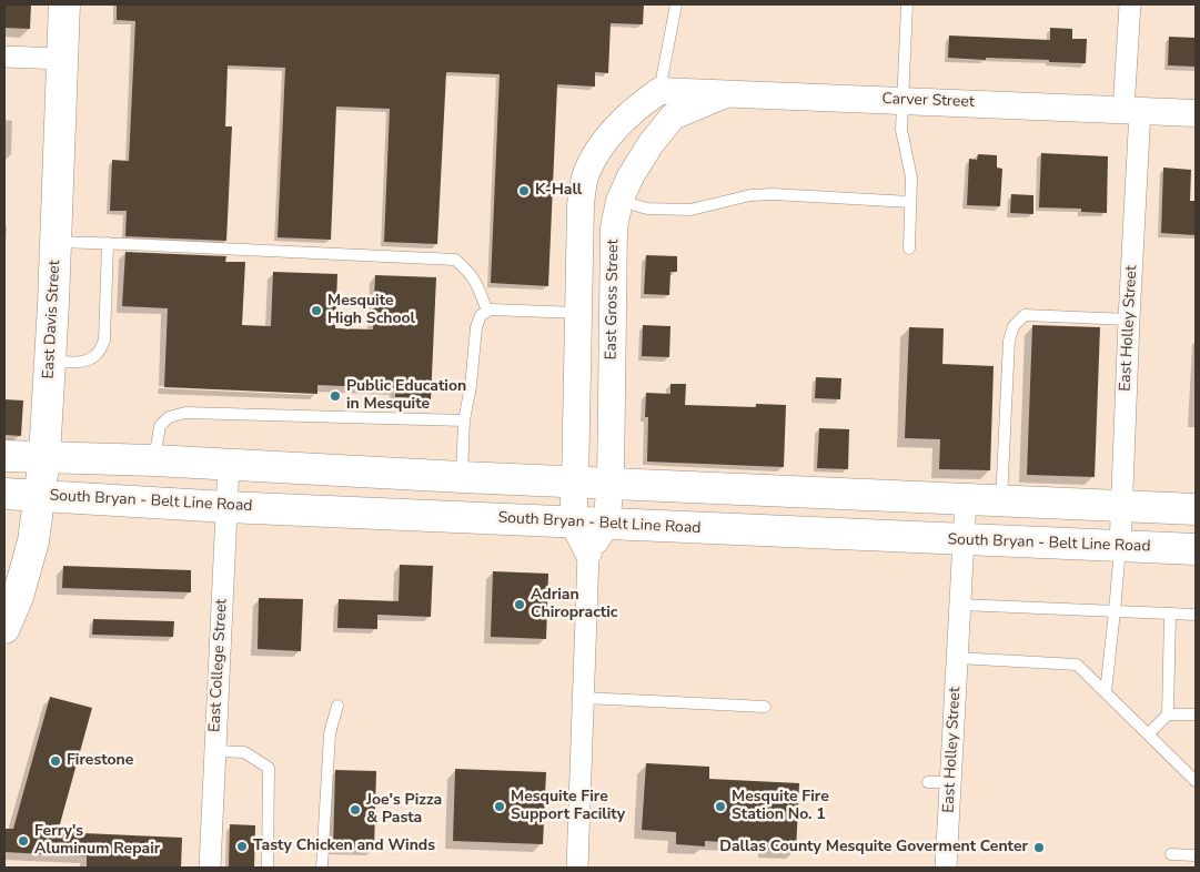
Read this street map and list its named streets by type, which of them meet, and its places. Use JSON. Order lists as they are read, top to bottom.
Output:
{
  "streets": {
    "main road": ["East Davis Street", "South Bryan - Belt Line Road"],
    "street": [
      "Carver Street",
      "East Gross Street",
      "East Holley Street",
      "East College Street"
    ]
  },
  "crossings": [
    ["Carver Street", "East Gross Street"],
    ["Carver Street", "East Holley Street"],
    ["East Gross Street", "South Bryan - Belt Line Road"],
    ["East Davis Street", "South Bryan - Belt Line Road"],
    ["East Holley Street", "South Bryan - Belt Line Road"],
    ["South Bryan - Belt Line Road", "East College Street"]
  ],
  "places": [
    "K-Hall",
    "Mesquite High School",
    "Public Education in Mesquite",
    "Adrian Chiropractic",
    "Firestone",
    "Mesquite Fire Support Facility",
    "Mesquite Fire Station No. 1",
    "Joe's Pizza & Pasta",
    "Ferry's Aluminum Repair",
    "Tasty Chicken and Winds",
    "Dallas County Mesquite Goverment Center"
  ]
}
